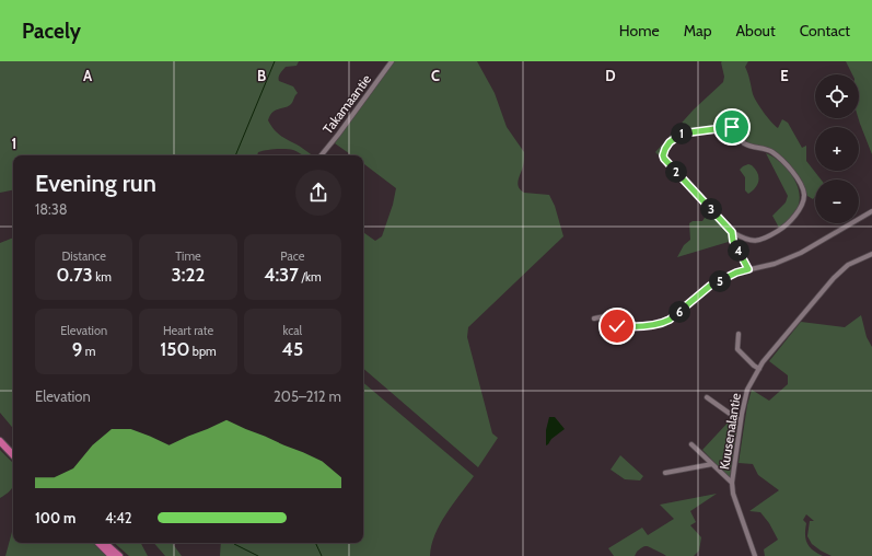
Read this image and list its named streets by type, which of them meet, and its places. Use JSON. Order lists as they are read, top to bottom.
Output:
{
  "streets": {
    "street": ["Takamaantie", "Kuusenalantie"]
  },
  "page": {
    "header": "Pacely",
    "nav": [
      "Home",
      "Map",
      "About",
      "Contact"
    ],
    "map_buttons": ["+", "−"],
    "pins": [
      "1",
      "2",
      "3",
      "4",
      "5",
      "6"
    ],
    "heading": ["Evening run", "18:38"],
    "stats": [
      ["Distance", "0.73 km"],
      ["Time", "3:22"],
      ["Pace", "4:37 /km"],
      ["Elevation", "9 m"],
      ["Heart rate", "150 bpm"],
      ["kcal", "45"]
    ],
    "chart": ["Elevation", "205–212 m"],
    "list": [
      {
        "name": "100 m",
        "note": "4:42"
      }
    ]
  },
  "grid": {
    "columns": [
      "A",
      "B",
      "C",
      "D",
      "E"
    ],
    "rows": ["1"]
  }
}
